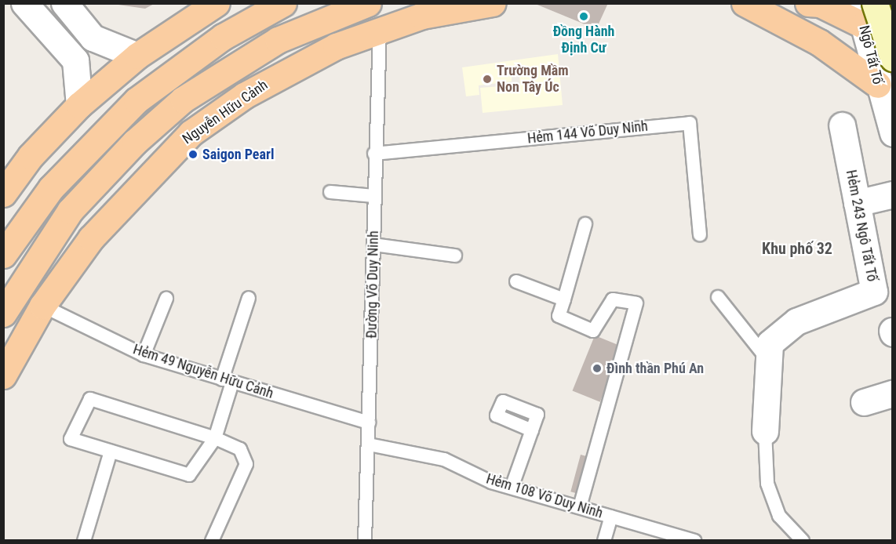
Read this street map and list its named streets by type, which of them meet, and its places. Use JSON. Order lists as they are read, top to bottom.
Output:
{
  "streets": {
    "main road": ["Nguyễn Hữu Cảnh"],
    "street": ["Ngô Tất Tố", "Hẻm 243 Ngô Tất Tố"],
    "lane": [
      "Hẻm 144 Võ Duy Ninh",
      "Đường Võ Duy Ninh",
      "Hẻm 49 Nguyễn Hữu Cảnh",
      "Hẻm 108 Võ Duy Ninh"
    ]
  },
  "crossings": [
    ["Nguyễn Hữu Cảnh", "Đường Võ Duy Ninh"],
    ["Nguyễn Hữu Cảnh", "Hẻm 49 Nguyễn Hữu Cảnh"],
    ["Hẻm 144 Võ Duy Ninh", "Đường Võ Duy Ninh"],
    ["Đường Võ Duy Ninh", "Hẻm 49 Nguyễn Hữu Cảnh"],
    ["Đường Võ Duy Ninh", "Hẻm 108 Võ Duy Ninh"]
  ],
  "districts": ["Khu phố 32"],
  "places": [
    "Đồng Hành Định Cư",
    "Trường Mầm Non Tây Úc",
    "Saigon Pearl",
    "Đình thần Phú An"
  ]
}
